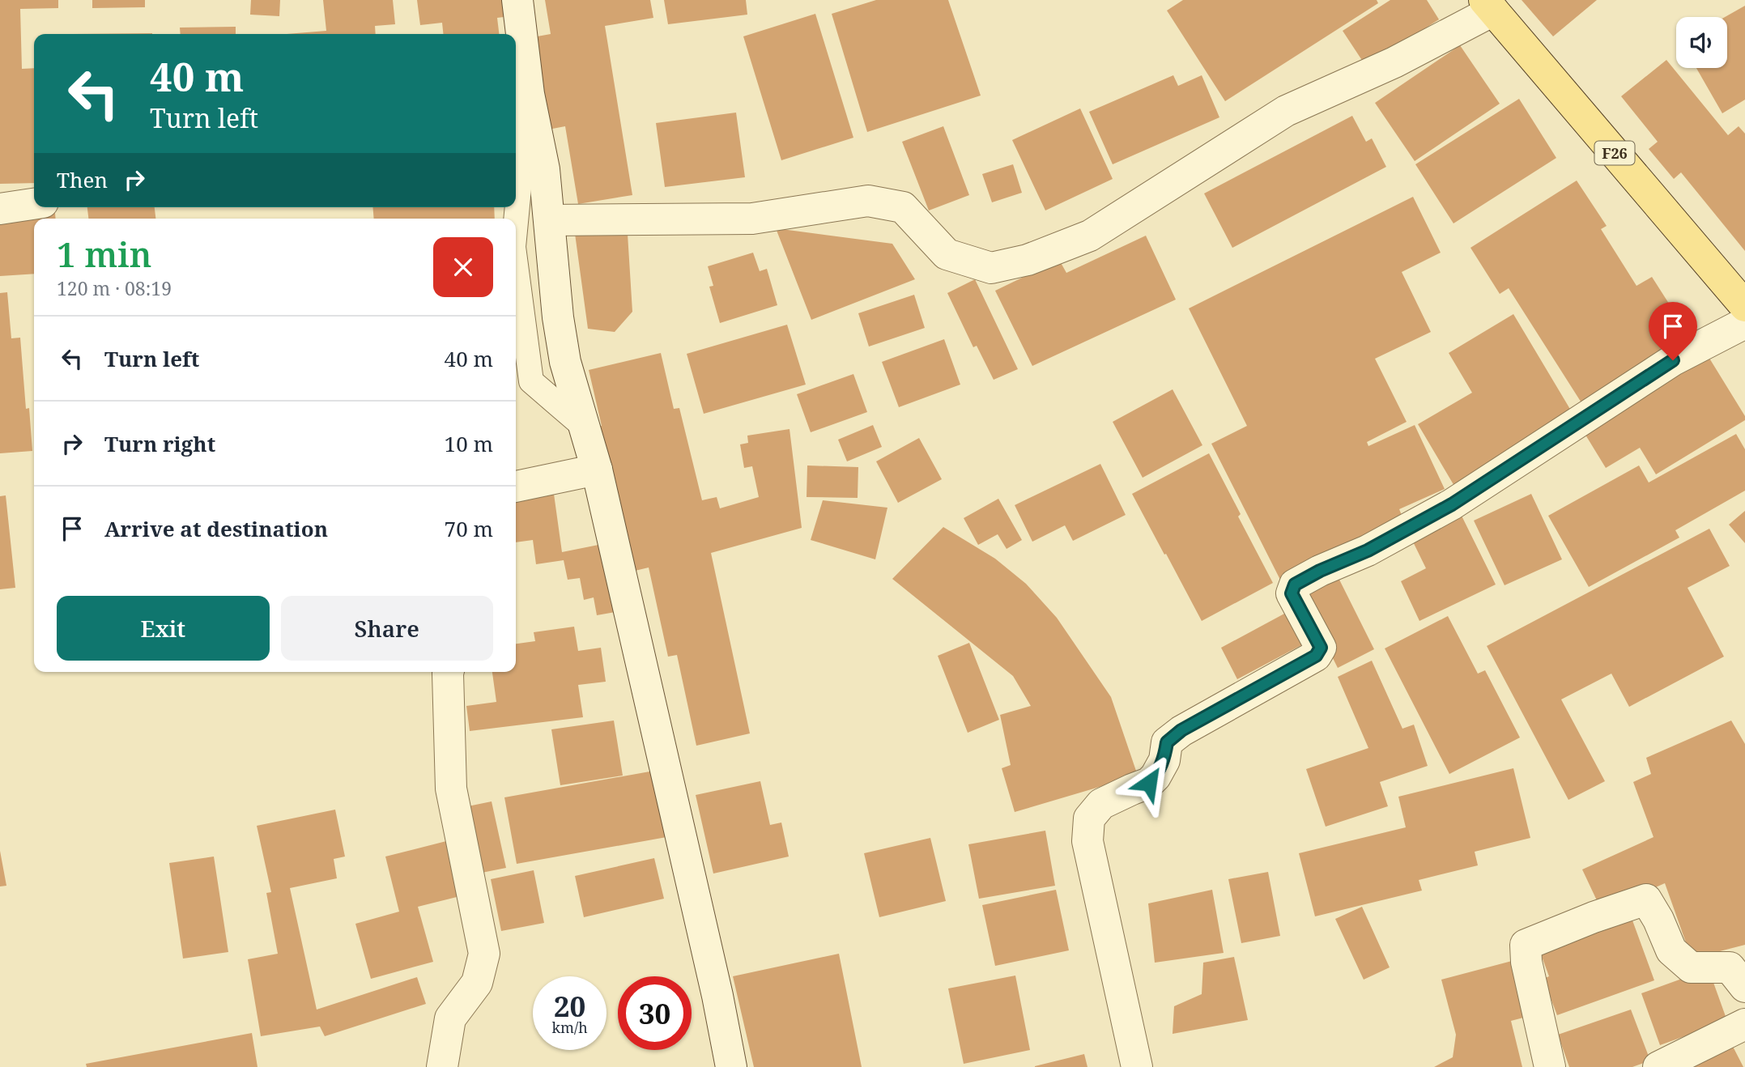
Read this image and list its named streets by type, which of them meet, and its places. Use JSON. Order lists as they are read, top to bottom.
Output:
{
  "streets": {
    "main road": ["F26"]
  },
  "page": {
    "turn": ["40 m", "Turn left"],
    "then": "Then",
    "heading": ["1 min", "120 m · 08:19"],
    "list": [
      {
        "name": "Turn left",
        "value": "40 m"
      },
      {
        "name": "Turn right",
        "value": "10 m"
      },
      {
        "name": "Arrive at destination",
        "value": "70 m"
      }
    ],
    "buttons": ["Exit", "Share"],
    "speed": "20 km/h",
    "limit": "30"
  }
}
